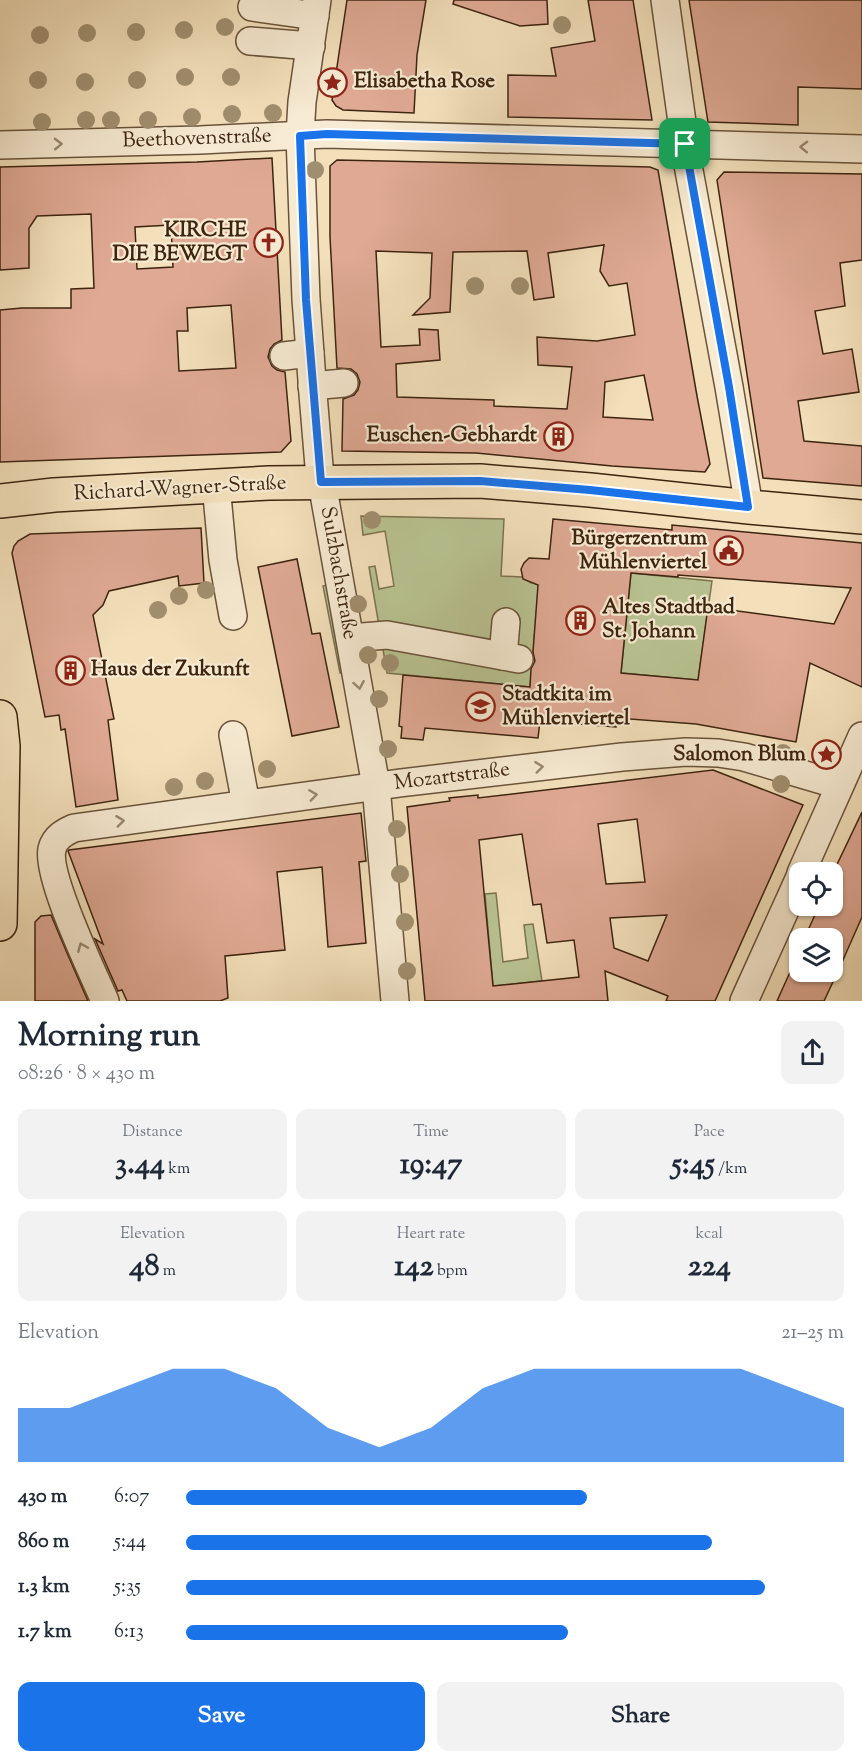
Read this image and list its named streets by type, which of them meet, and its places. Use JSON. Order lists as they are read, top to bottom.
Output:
{
  "streets": {
    "main road": ["Richard-Wagner-Straße"],
    "street": ["Beethovenstraße", "Sulzbachstraße", "Mozartstraße"]
  },
  "crossings": [
    ["Beethovenstraße", "Sulzbachstraße"],
    ["Richard-Wagner-Straße", "Sulzbachstraße"],
    ["Sulzbachstraße", "Mozartstraße"]
  ],
  "places": {
    "place": ["Elisabetha Rose", "Salomon Blum"],
    "church": ["KIRCHE DIE BEWEGT"],
    "building": ["Euschen-Gebhardt", "Altes Stadtbad St. Johann", "Haus der Zukunft"],
    "public building": ["Bürgerzentrum Mühlenviertel"],
    "school or university": ["Stadtkita im Mühlenviertel"]
  },
  "page": {
    "heading": ["Morning run", "08:26 · 8 × 430 m"],
    "stats": [
      ["Distance", "3.44 km"],
      ["Time", "19:47"],
      ["Pace", "5:45 /km"],
      ["Elevation", "48 m"],
      ["Heart rate", "142 bpm"],
      ["kcal", "224"]
    ],
    "chart": ["Elevation", "21–25 m"],
    "list": [
      {
        "name": "430 m",
        "note": "6:07"
      },
      {
        "name": "860 m",
        "note": "5:44"
      },
      {
        "name": "1.3 km",
        "note": "5:35"
      },
      {
        "name": "1.7 km",
        "note": "6:13"
      }
    ],
    "buttons": ["Save", "Share"]
  }
}
